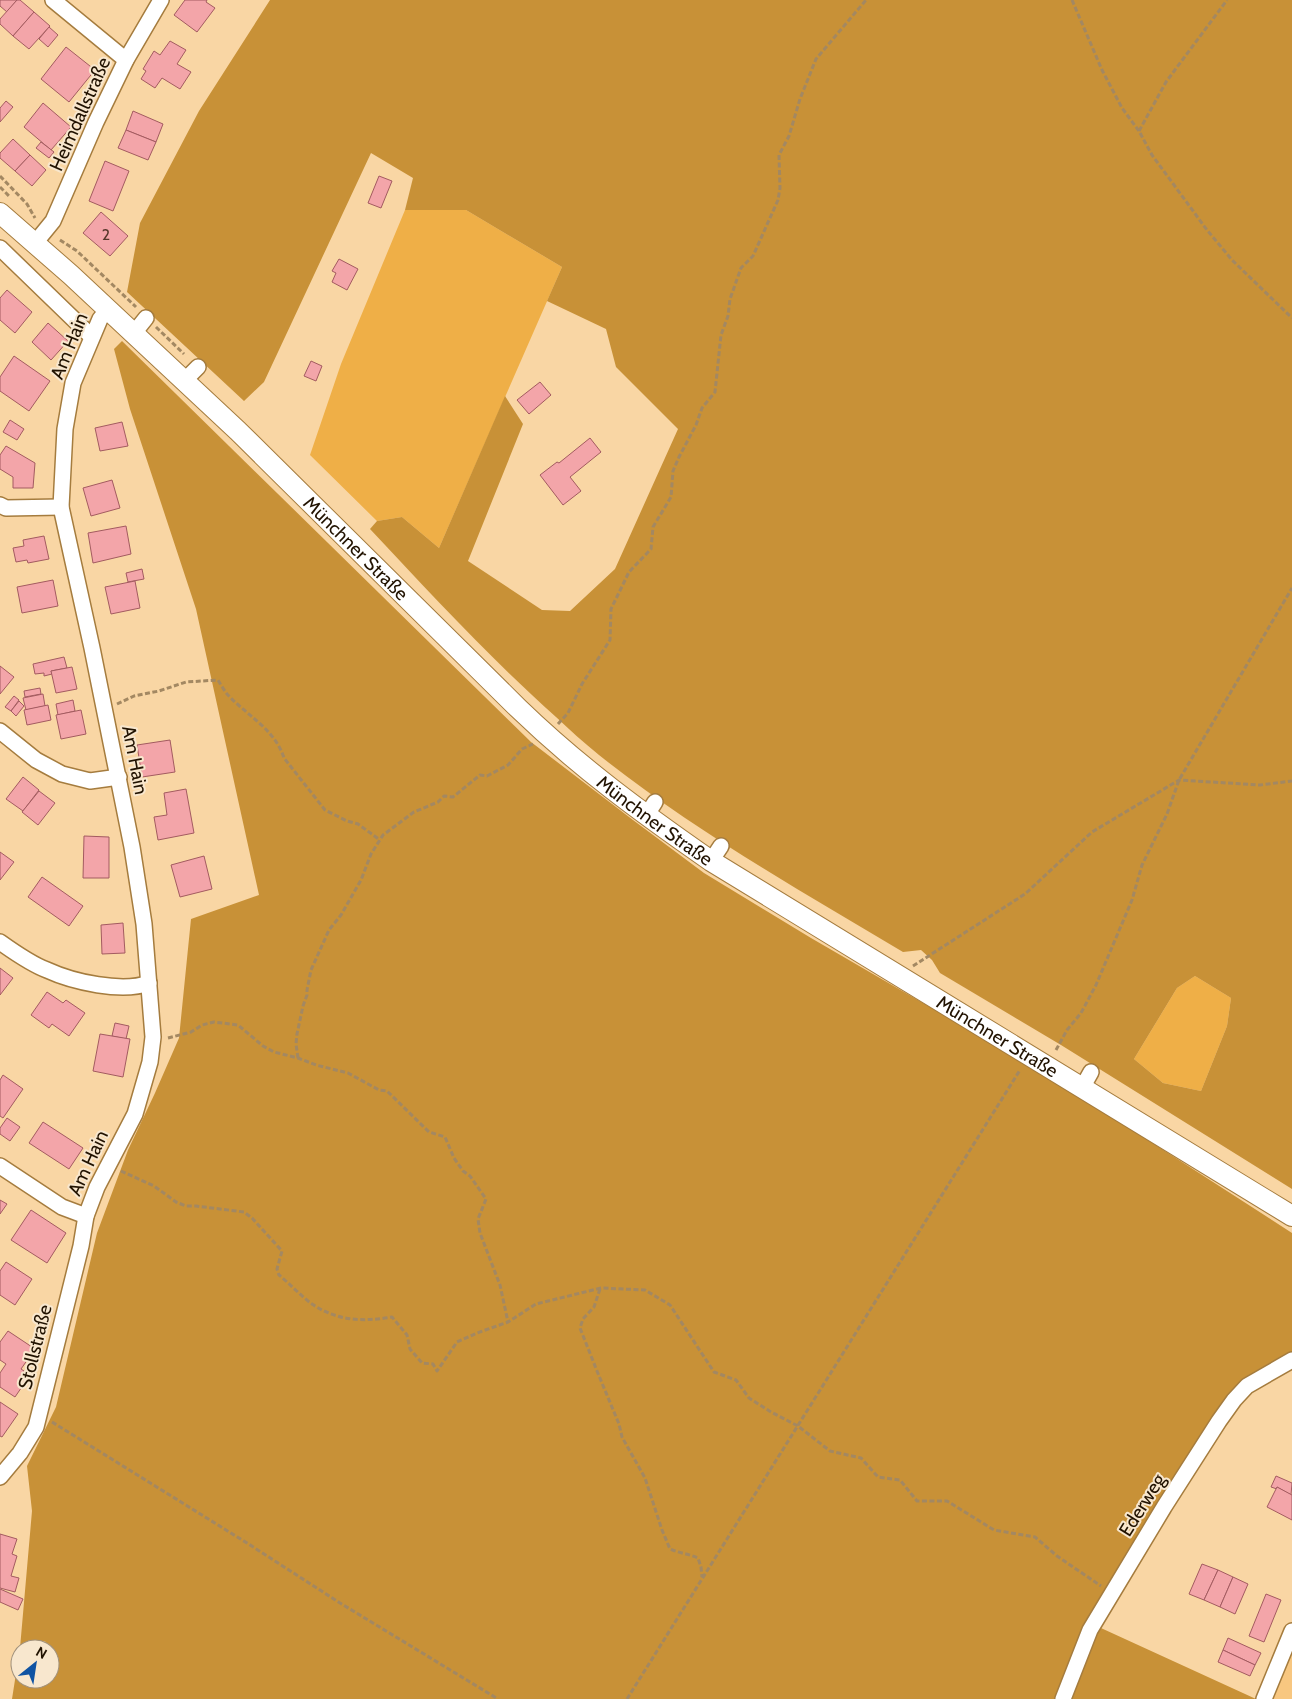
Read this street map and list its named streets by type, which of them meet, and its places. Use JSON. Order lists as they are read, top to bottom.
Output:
{
  "streets": {
    "main road": ["Münchner Straße"],
    "street": [
      "Heimdallstraße",
      "Am Hain",
      "Stollstraße",
      "Ederweg"
    ]
  },
  "crossings": [
    ["Heimdallstraße", "Münchner Straße"],
    ["Am Hain", "Münchner Straße"],
    ["Am Hain", "Stollstraße"]
  ],
  "house_numbers": ["2"],
  "north": "top right"
}
